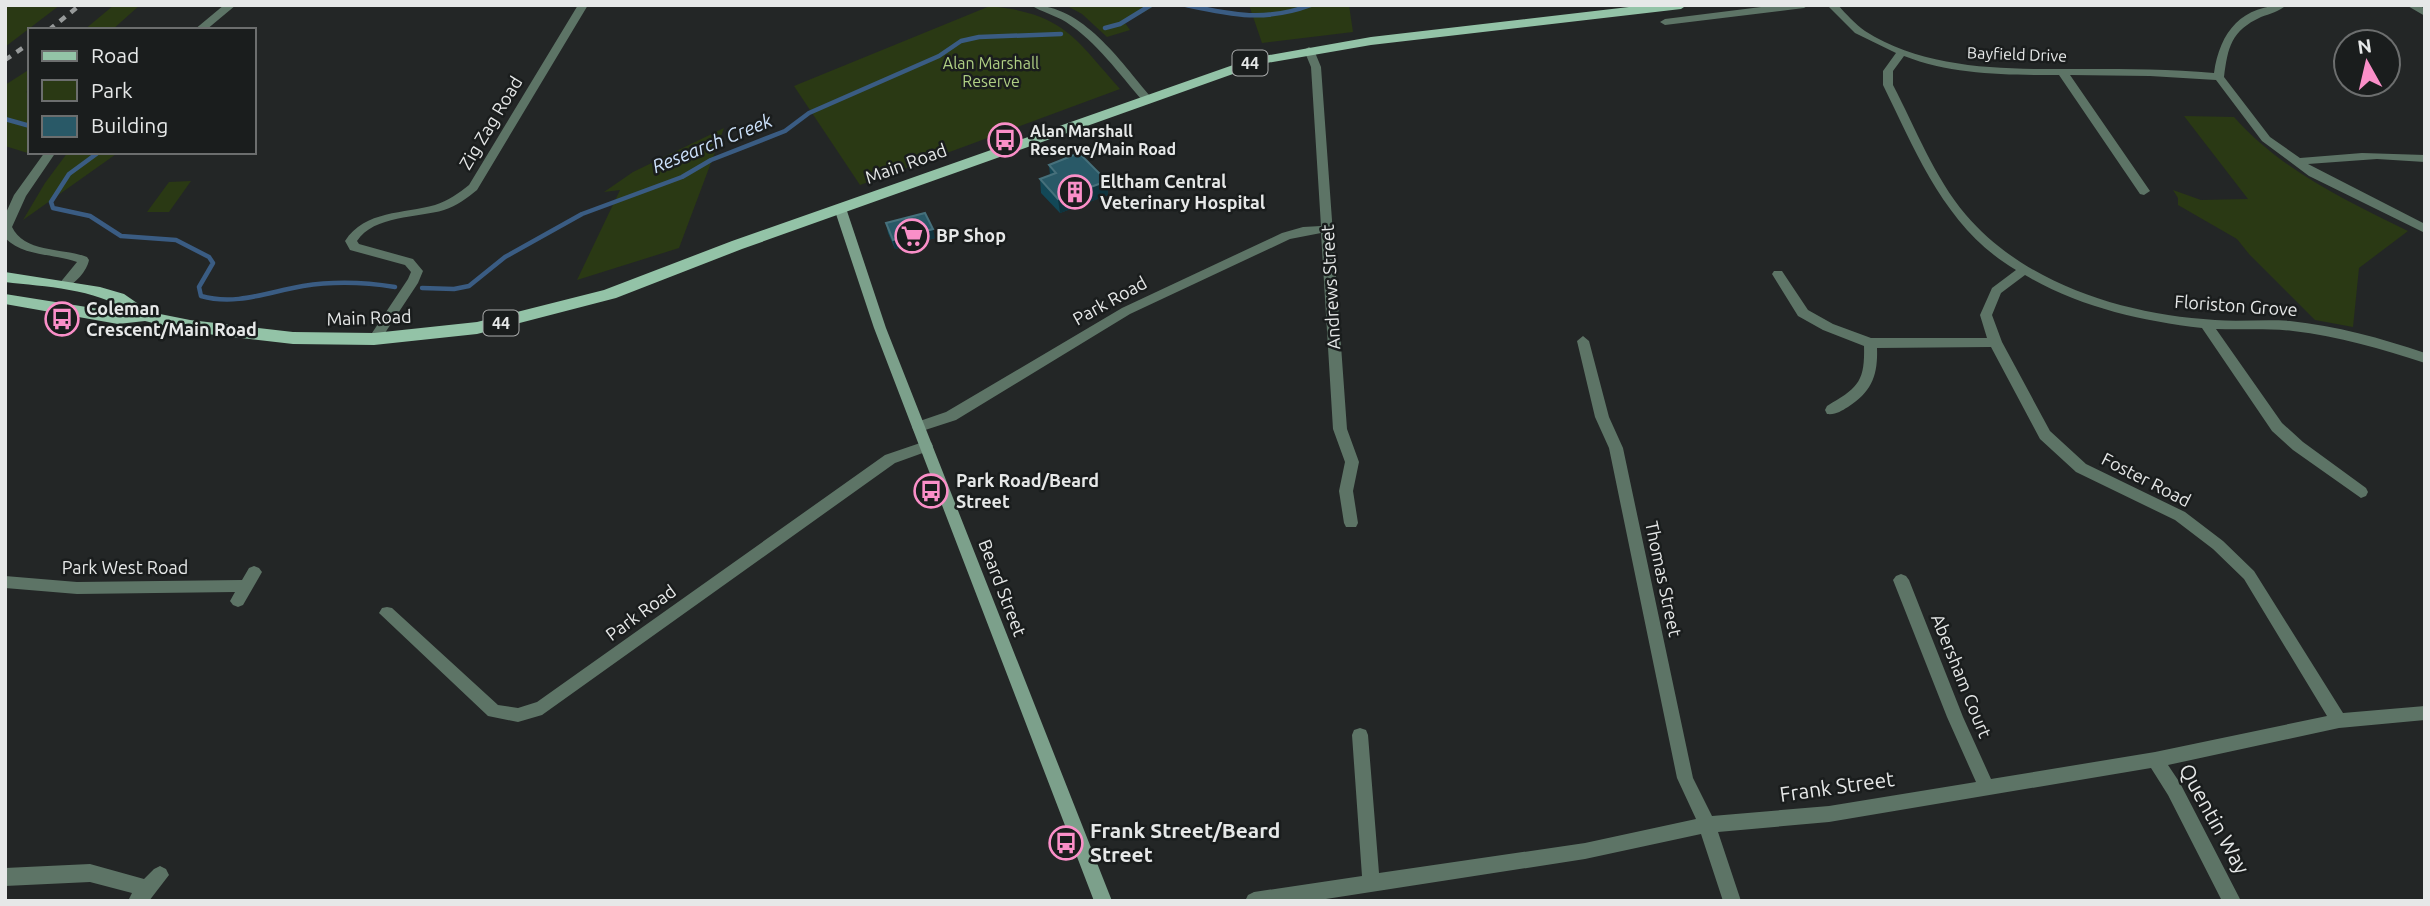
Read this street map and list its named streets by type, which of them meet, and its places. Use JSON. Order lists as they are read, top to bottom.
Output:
{
  "streets": {
    "main road": ["44", "Main Road"],
    "street": [
      "Bayfield Drive",
      "Zig Zag Road",
      "Andrews Street",
      "Park Road",
      "Floriston Grove",
      "Foster Road",
      "Park West Road",
      "Thomas Street",
      "Beard Street",
      "Abersham Court",
      "Frank Street",
      "Quentin Way"
    ]
  },
  "crossings": [
    ["Bayfield Drive", "Floriston Grove"],
    ["Zig Zag Road", "Main Road"],
    ["Main Road", "Andrews Street"],
    ["Main Road", "Beard Street"],
    ["Andrews Street", "Park Road"],
    ["Park Road", "Beard Street"],
    ["Floriston Grove", "Foster Road"],
    ["Foster Road", "Frank Street"],
    ["Thomas Street", "Frank Street"],
    ["Abersham Court", "Frank Street"],
    ["Frank Street", "Quentin Way"]
  ],
  "water": ["Research Creek"],
  "parks": ["Alan Marshall Reserve"],
  "places": {
    "bus stop": [
      "Alan Marshall Reserve/Main Road",
      "Coleman Crescent/Main Road",
      "Park Road/Beard Street",
      "Frank Street/Beard Street"
    ],
    "building": ["Eltham Central Veterinary Hospital"],
    "supermarket": ["BP Shop"]
  },
  "legend": ["Road", "Park", "Building"],
  "north": "top"
}
